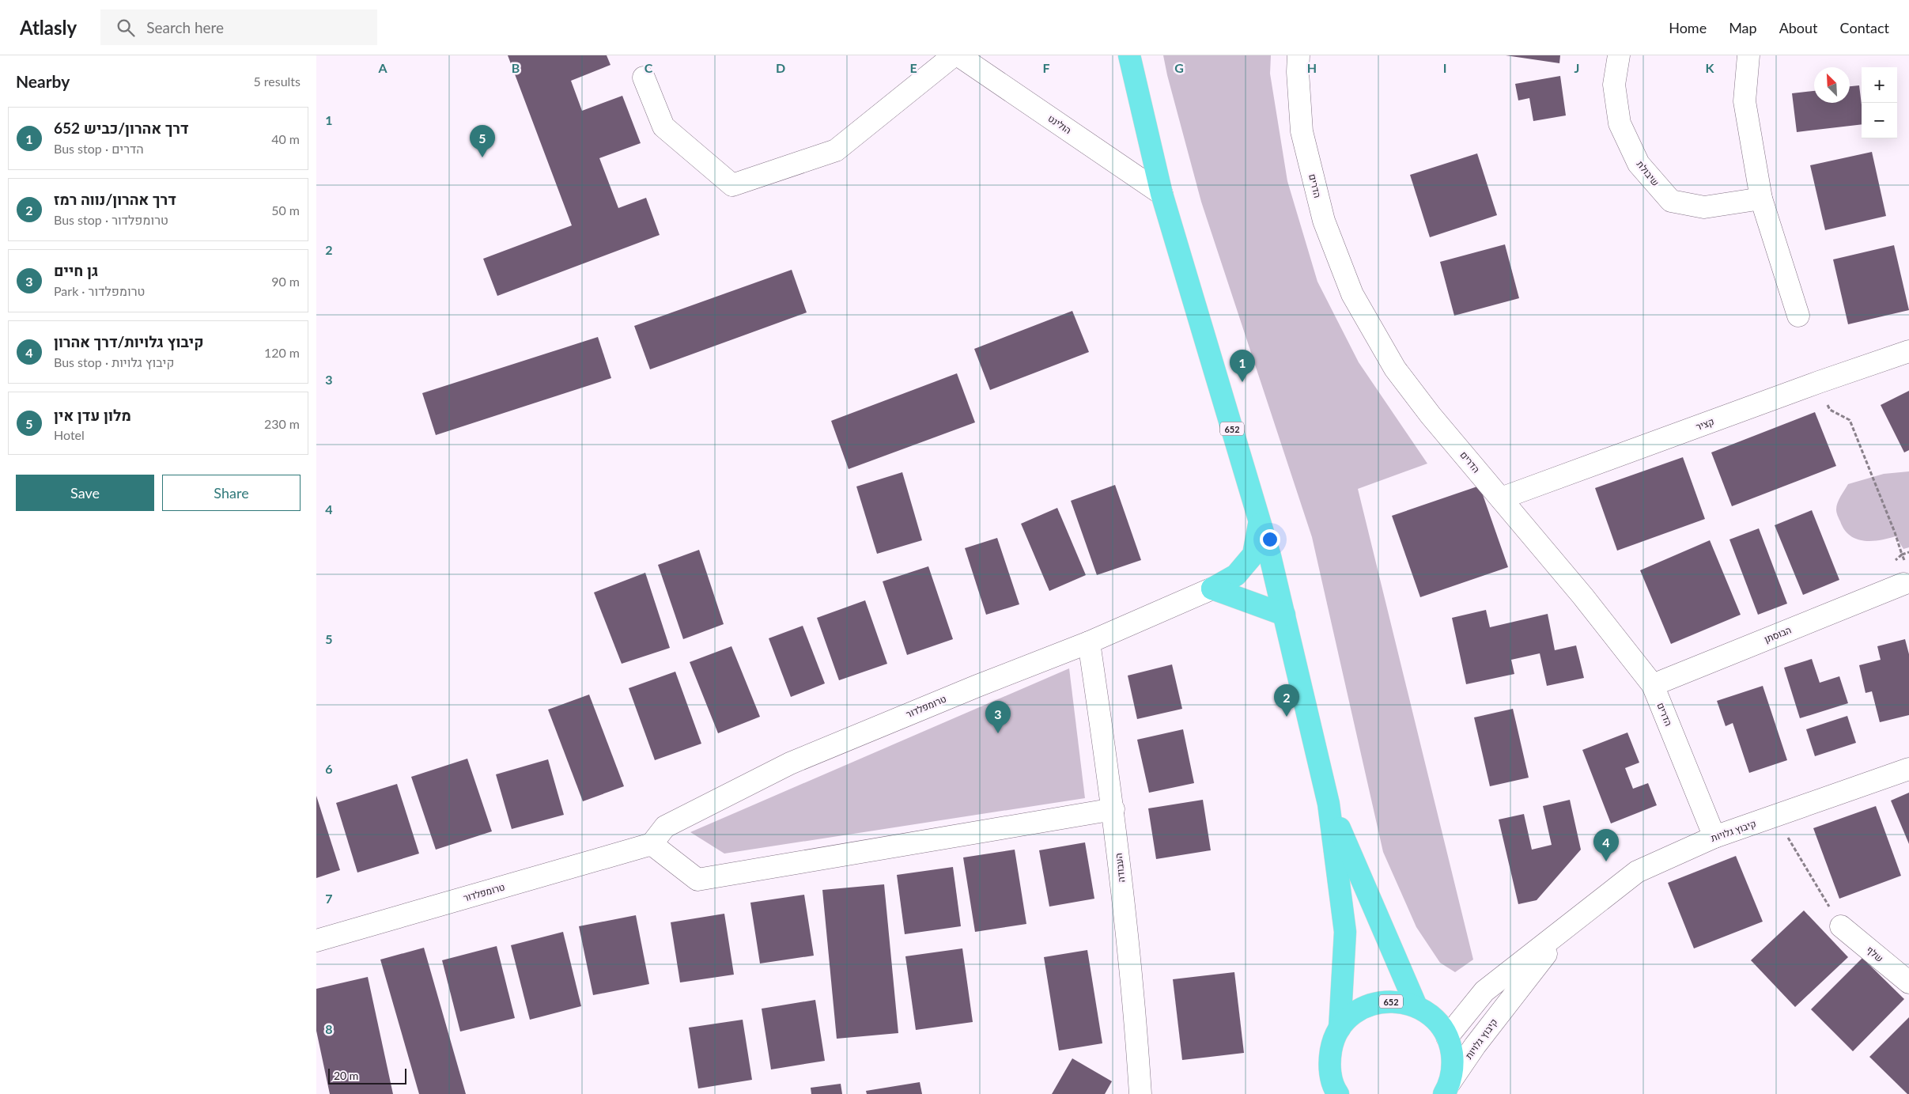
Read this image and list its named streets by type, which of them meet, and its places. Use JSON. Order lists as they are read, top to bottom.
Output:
{
  "streets": {
    "main road": ["652"],
    "street": [
      "הולינט",
      "שיבולת",
      "הדרים",
      "קציר",
      "הבוסתן",
      "טרומפלדור",
      "קיבוץ גלויות",
      "העבודה",
      "שלף"
    ]
  },
  "crossings": [
    ["הולינט", "652"],
    ["הדרים", "קציר"],
    ["הדרים", "הבוסתן"],
    ["הדרים", "קיבוץ גלויות"],
    ["652", "קיבוץ גלויות"],
    ["טרומפלדור", "העבודה"]
  ],
  "scale_bar": "20 m",
  "north": "top left",
  "page": {
    "header": "Atlasly",
    "search": "Search here",
    "nav": [
      "Home",
      "Map",
      "About",
      "Contact"
    ],
    "heading": ["Nearby", "5 results"],
    "map_buttons": ["+", "−"],
    "list": [
      {
        "mark": "1",
        "name": "דרך אהרון/כביש 652",
        "note": "Bus stop · הדרים",
        "value": "40 m"
      },
      {
        "mark": "2",
        "name": "דרך אהרון/נווה רמז",
        "note": "Bus stop · טרומפלדור",
        "value": "50 m"
      },
      {
        "mark": "3",
        "name": "גן חיים",
        "note": "Park · טרומפלדור",
        "value": "90 m"
      },
      {
        "mark": "4",
        "name": "קיבוץ גלויות/דרך אהרון",
        "note": "Bus stop · קיבוץ גלויות",
        "value": "120 m"
      },
      {
        "mark": "5",
        "name": "מלון עדן אין",
        "note": "Hotel",
        "value": "230 m"
      }
    ],
    "pins": [
      "5",
      "1",
      "2",
      "3",
      "4"
    ],
    "buttons": ["Save", "Share"],
    "scale": "20 m"
  },
  "grid": {
    "columns": [
      "A",
      "B",
      "C",
      "D",
      "E",
      "F",
      "G",
      "H",
      "I",
      "J",
      "K"
    ],
    "rows": [
      "1",
      "2",
      "3",
      "4",
      "5",
      "6",
      "7",
      "8"
    ]
  }
}
